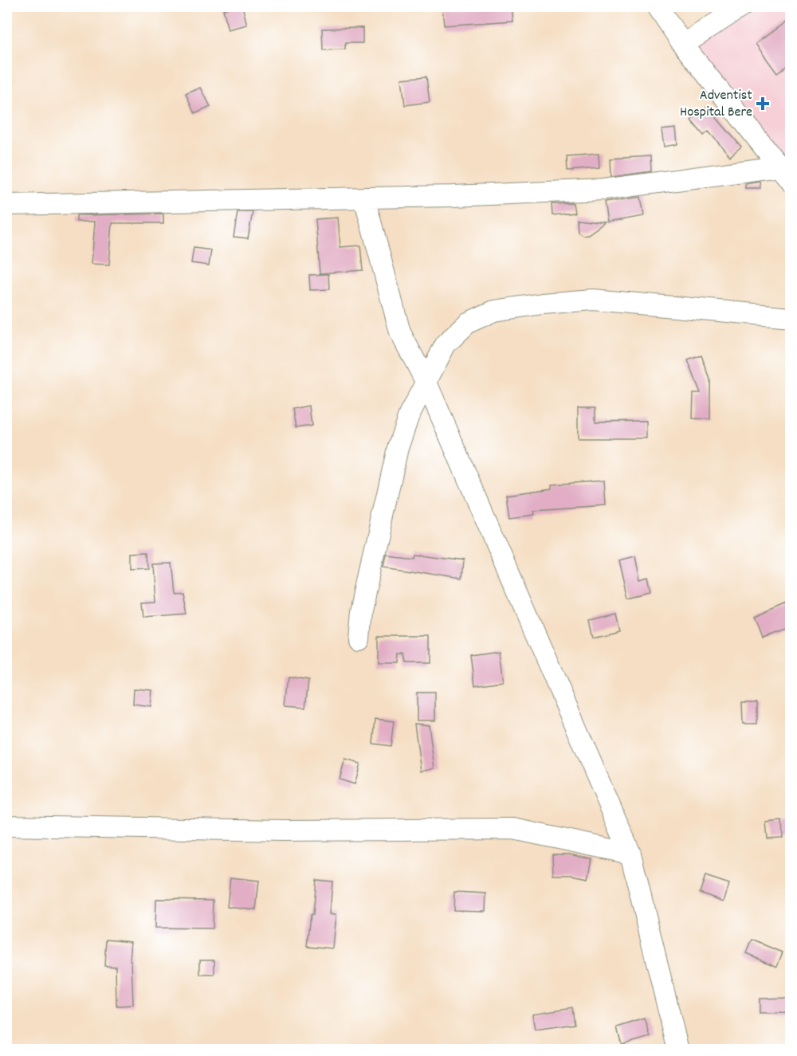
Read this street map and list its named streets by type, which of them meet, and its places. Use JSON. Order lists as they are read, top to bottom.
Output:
{
  "places": {
    "health": ["Adventist Hospital Bere"]
  }
}
